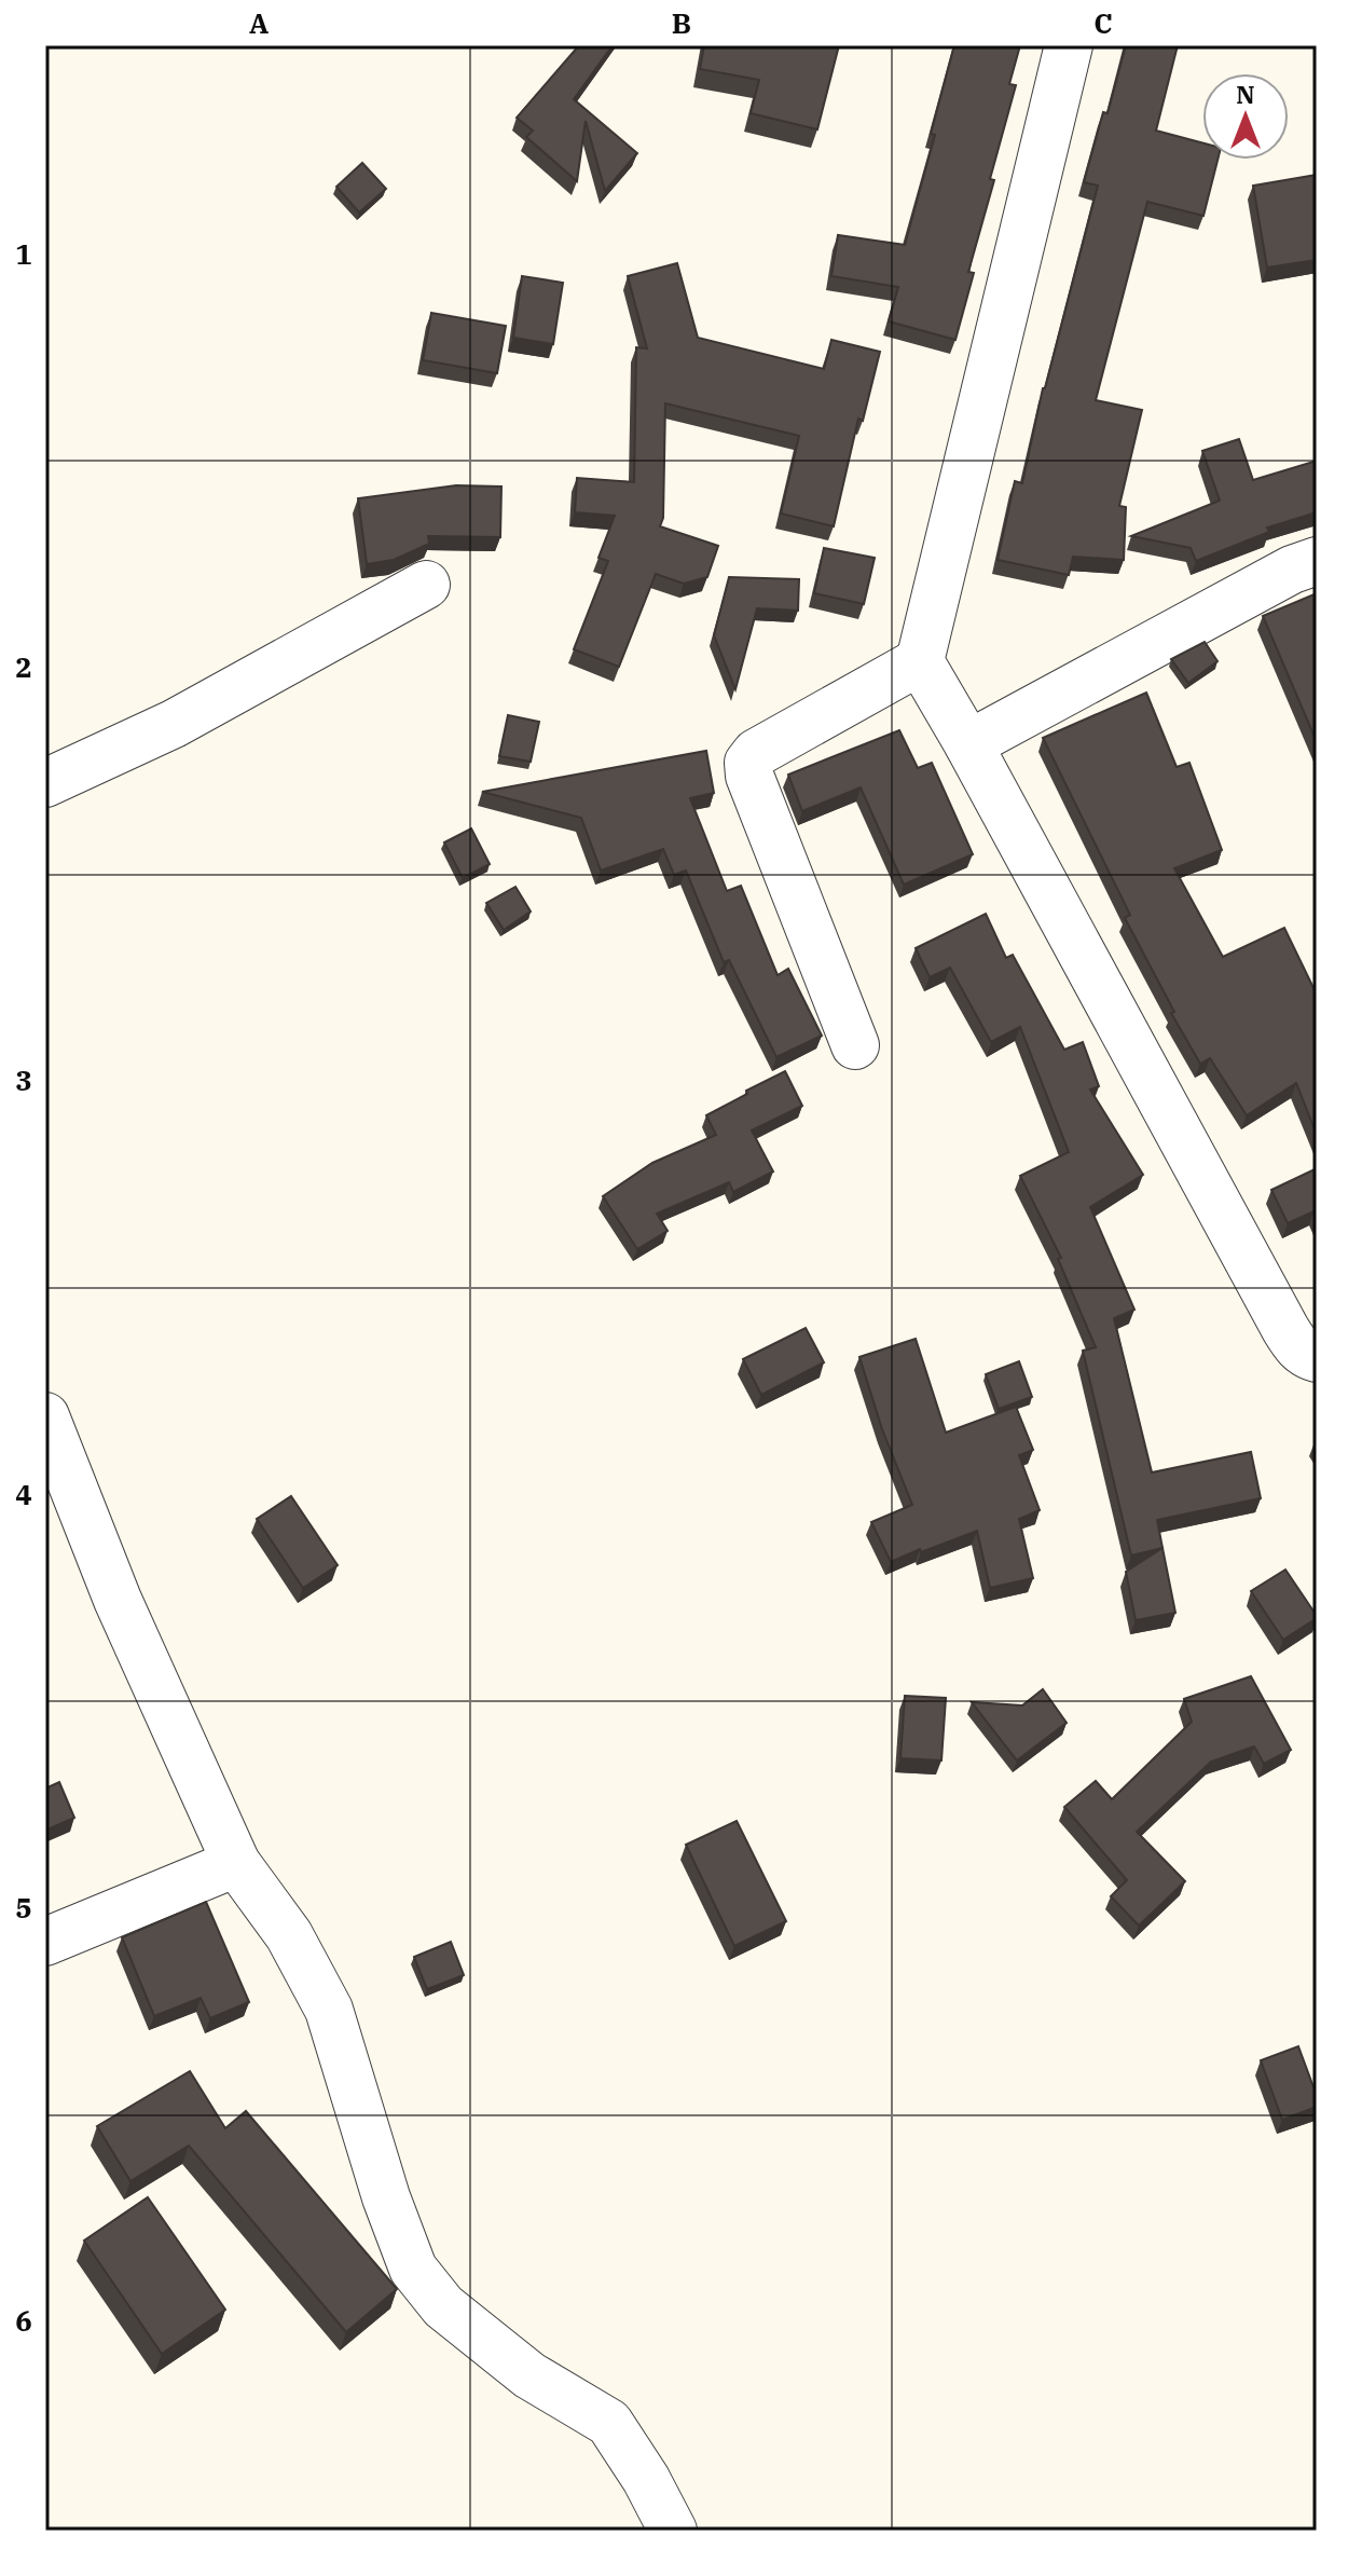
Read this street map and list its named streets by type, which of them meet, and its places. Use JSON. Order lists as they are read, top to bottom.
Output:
{
  "north": "top",
  "grid": {
    "columns": ["A", "B", "C"],
    "rows": [
      "1",
      "2",
      "3",
      "4",
      "5",
      "6"
    ]
  }
}
